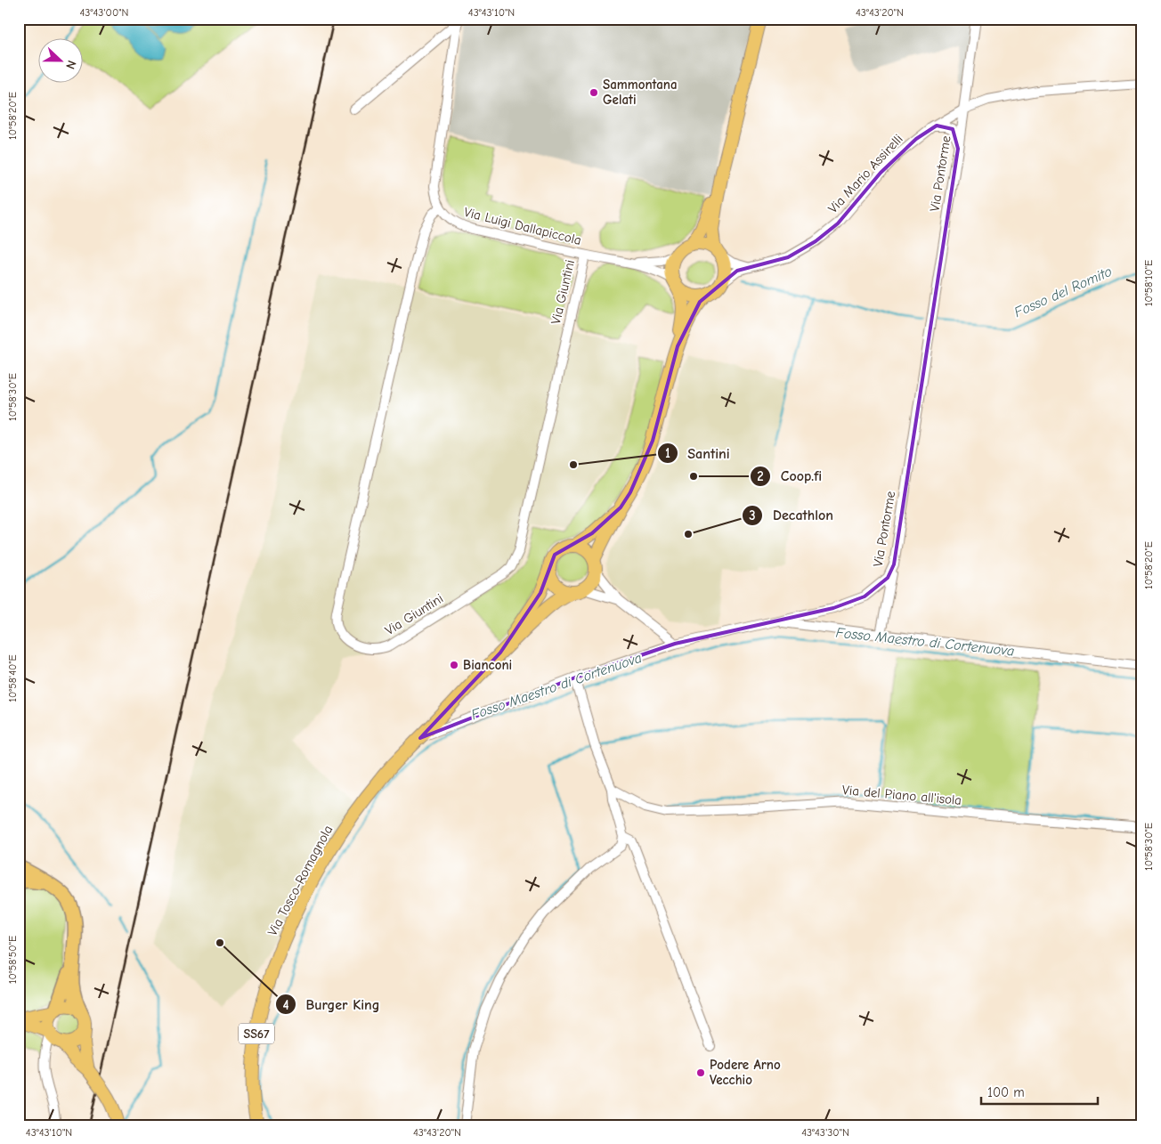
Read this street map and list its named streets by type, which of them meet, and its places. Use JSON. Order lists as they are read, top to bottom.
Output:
{
  "streets": {
    "main road": ["Via Tosco-Romagnola", "SS67"],
    "street": [
      "Via Mario Assirelli",
      "Via Pontorme",
      "Via Luigi Dallapiccola",
      "Via Giuntini",
      "Via del Piano all'isola"
    ]
  },
  "crossings": [
    ["Via Mario Assirelli", "Via Pontorme"],
    ["Via Pontorme", "Via Tosco-Romagnola"],
    ["Via Luigi Dallapiccola", "Via Giuntini"]
  ],
  "water": ["Fosso del Romito", "Fosso Maestro di Cortenuova"],
  "places": [
    "Sammontana Gelati",
    "Santini",
    "Coop.fi",
    "Decathlon",
    "Bianconi",
    "Burger King",
    "Podere Arno Vecchio"
  ],
  "scale_bar": "100 m",
  "north": "right",
  "coordinates": [
    "43°43'00\"N",
    "43°43'10\"N",
    "43°43'20\"N",
    "10°58'20\"E",
    "10°58'10\"E",
    "10°58'30\"E",
    "10°58'40\"E",
    "10°58'50\"E",
    "43°43'30\"N"
  ]
}
